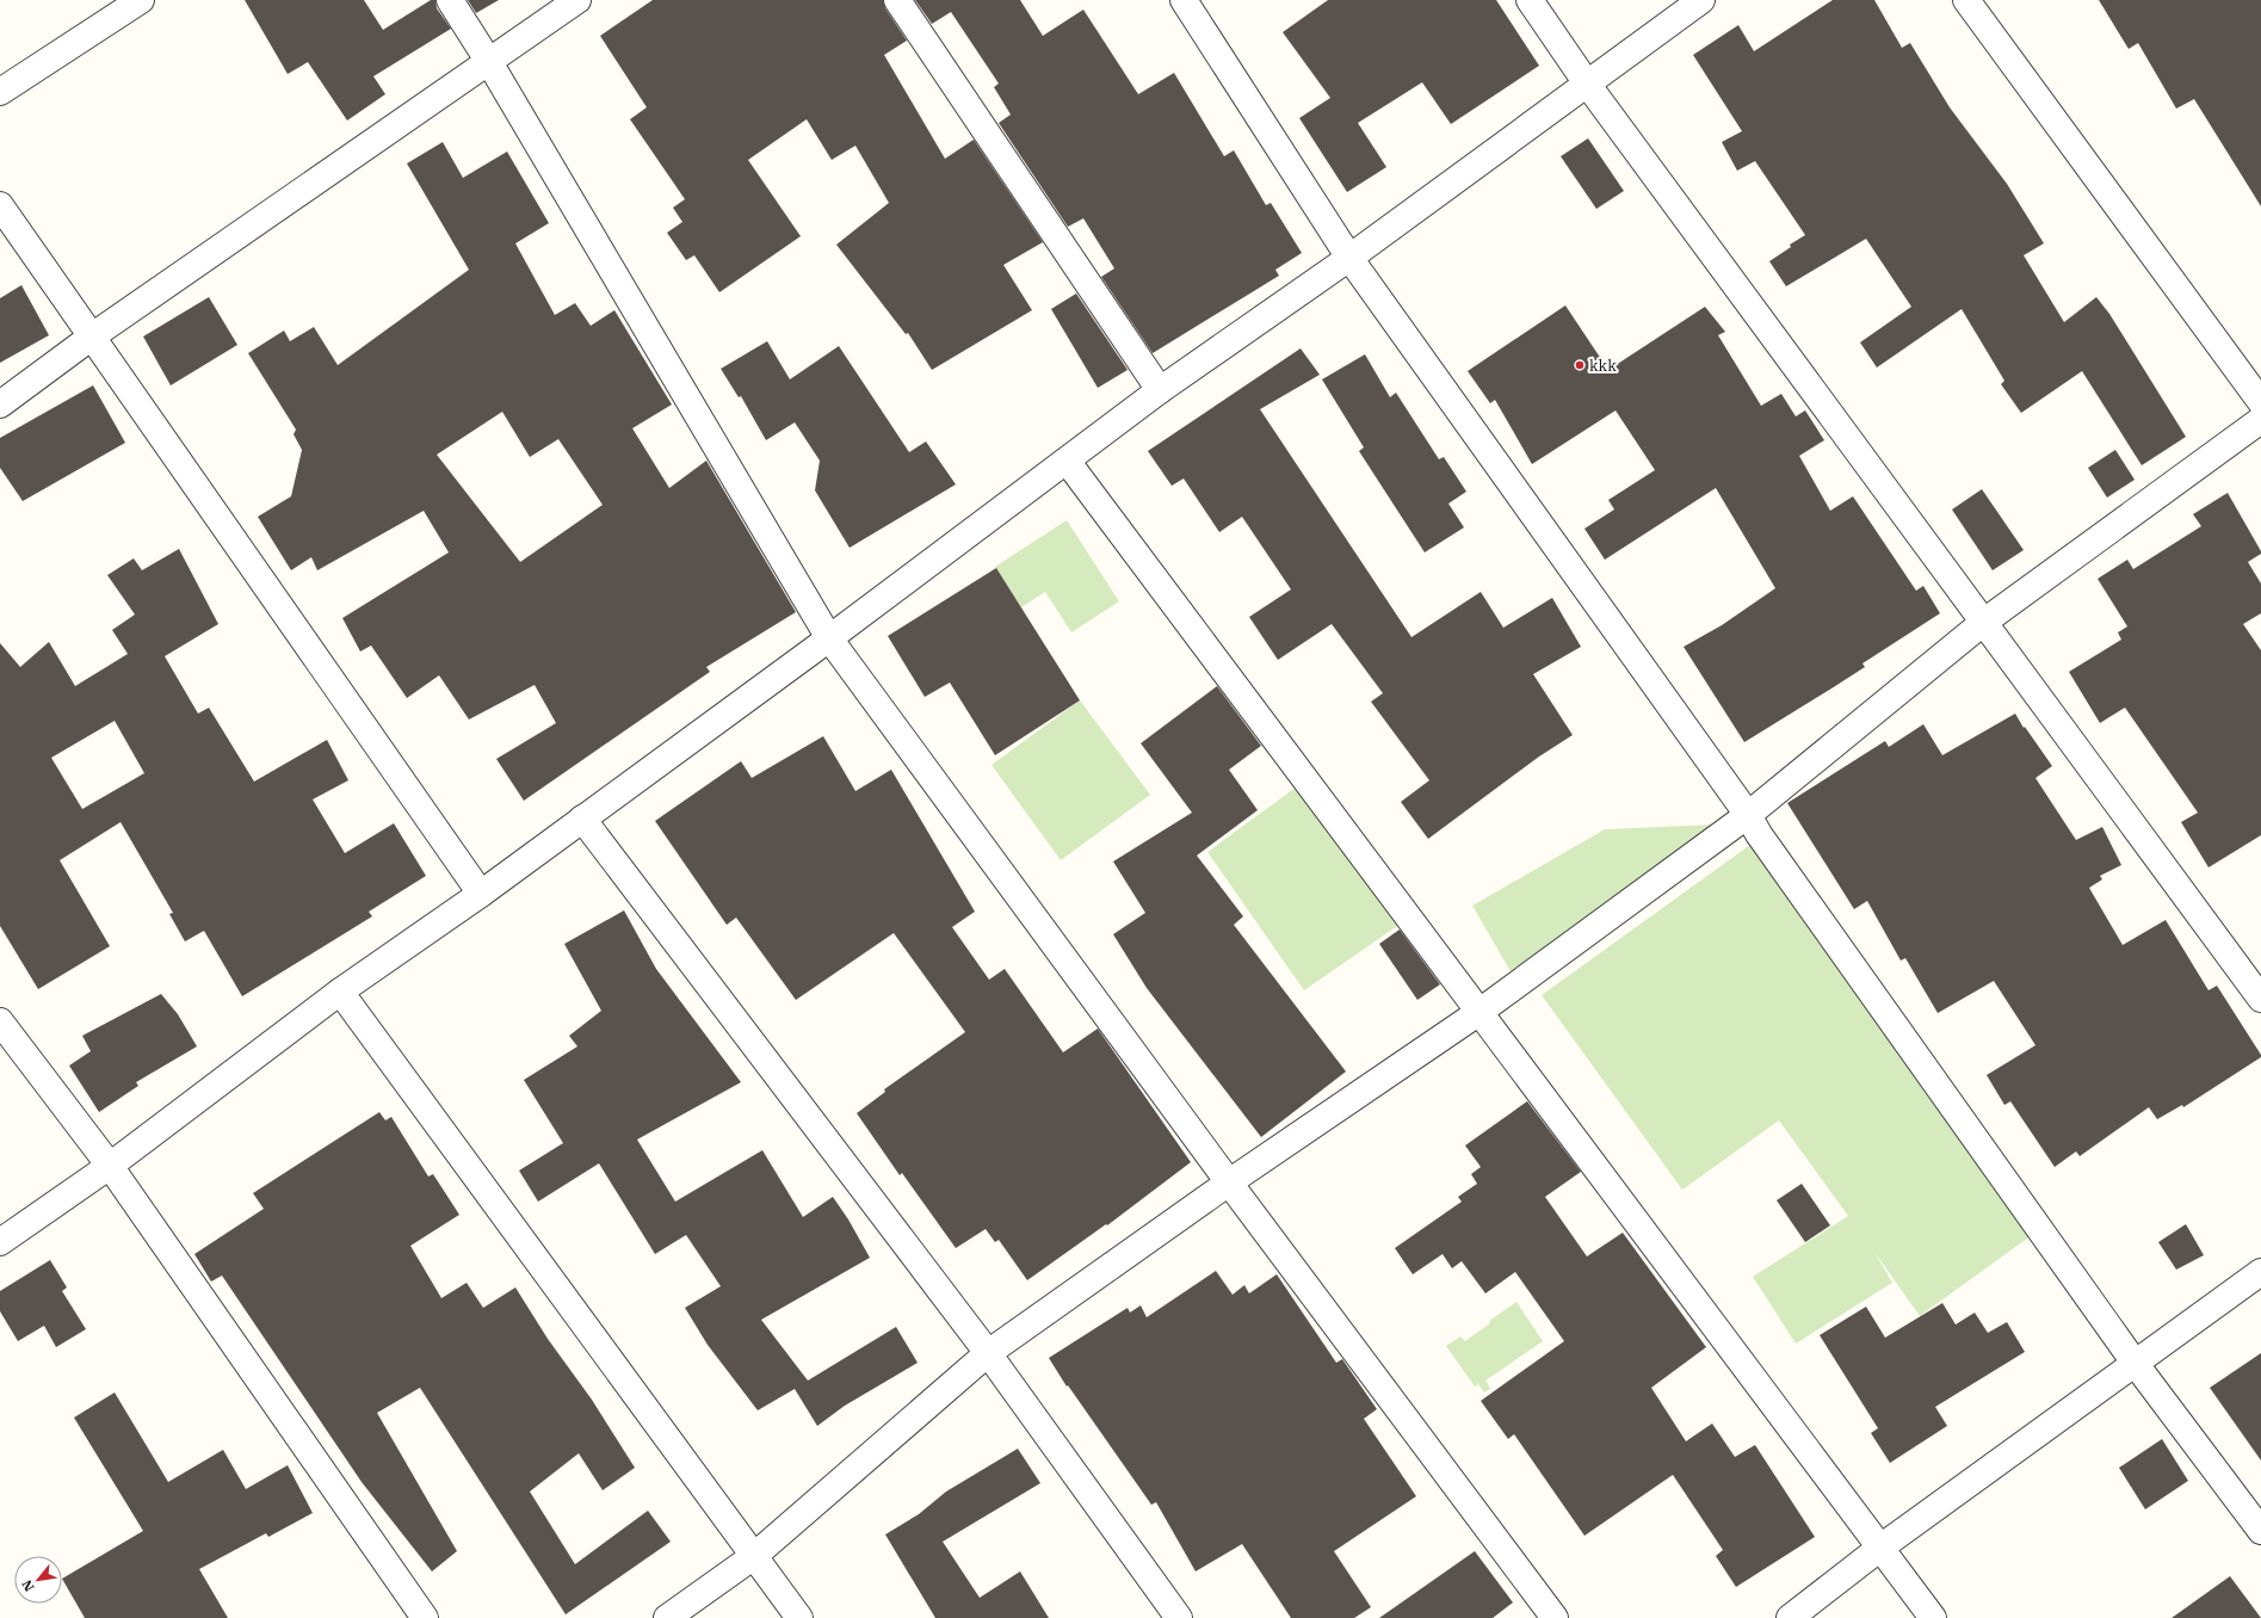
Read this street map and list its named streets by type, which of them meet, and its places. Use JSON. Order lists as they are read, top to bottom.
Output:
{
  "places": ["kkk"],
  "north": "bottom left"
}
